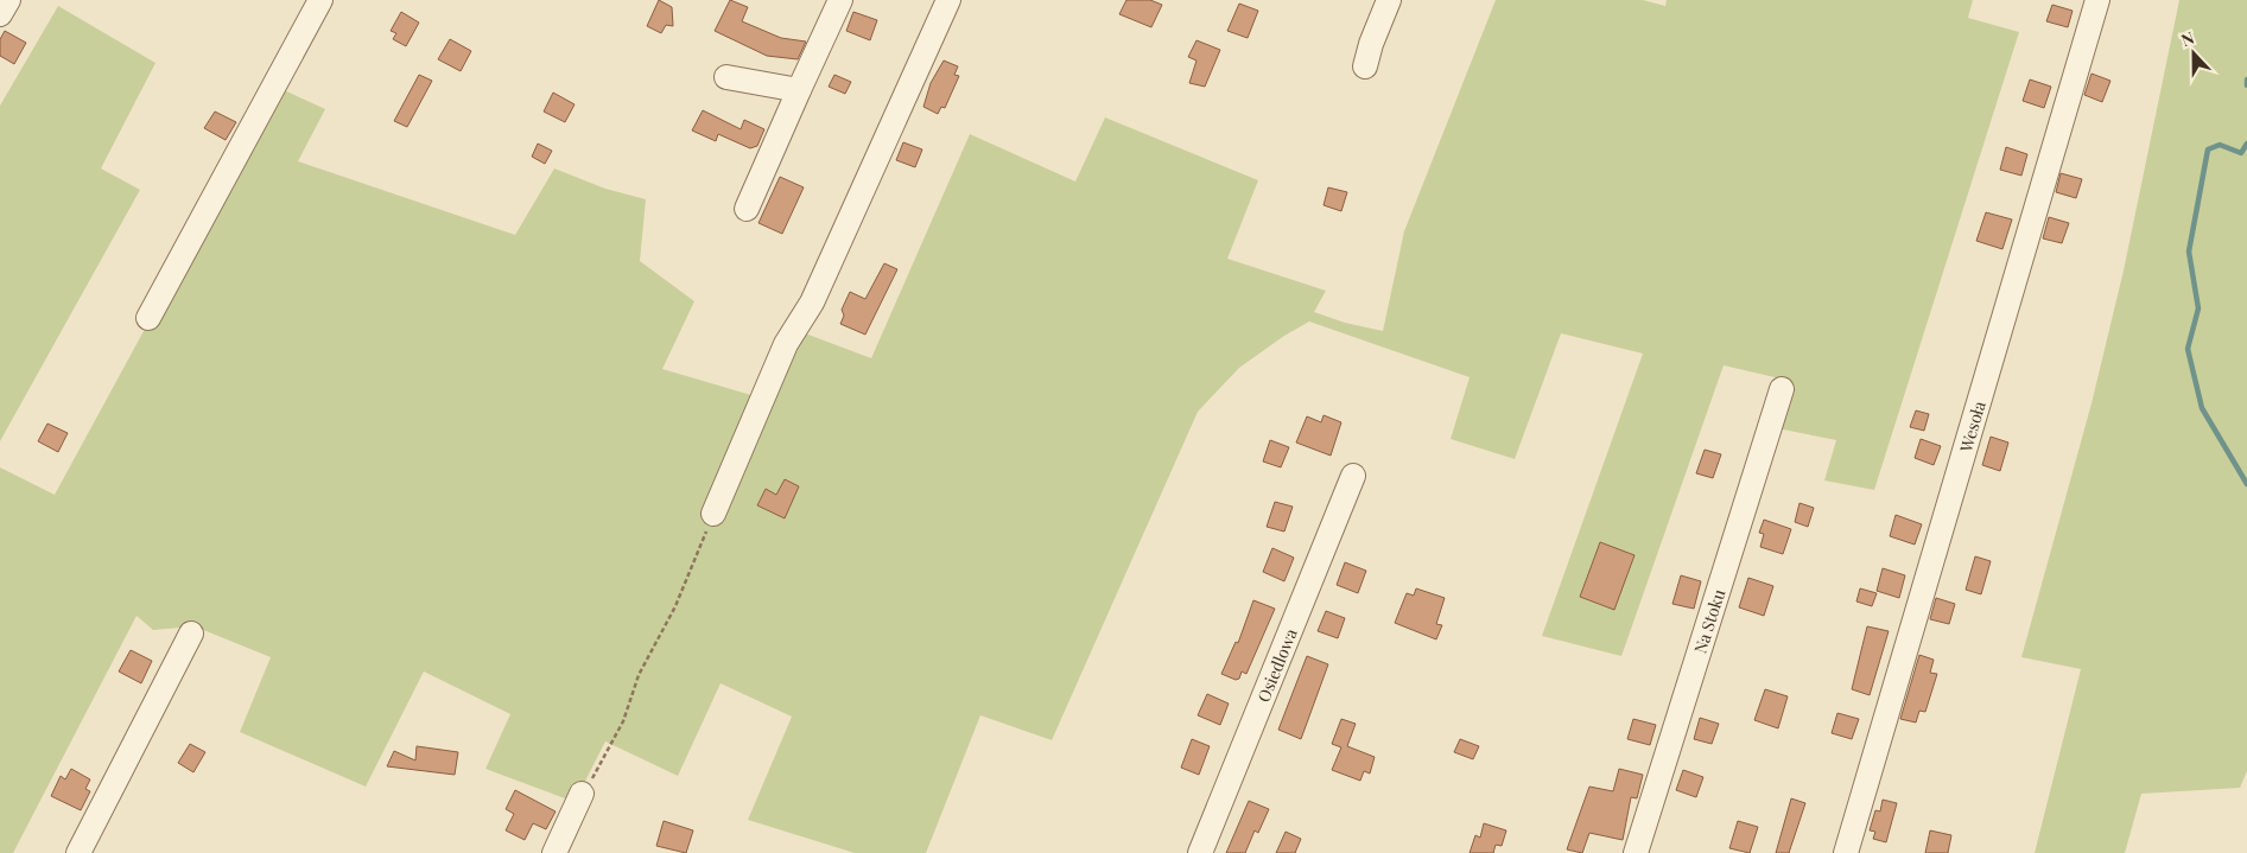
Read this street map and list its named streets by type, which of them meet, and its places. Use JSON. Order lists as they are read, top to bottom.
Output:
{
  "streets": {
    "street": ["Wesoła", "Na Stoku", "Osiedlowa"]
  },
  "north": "top"
}
